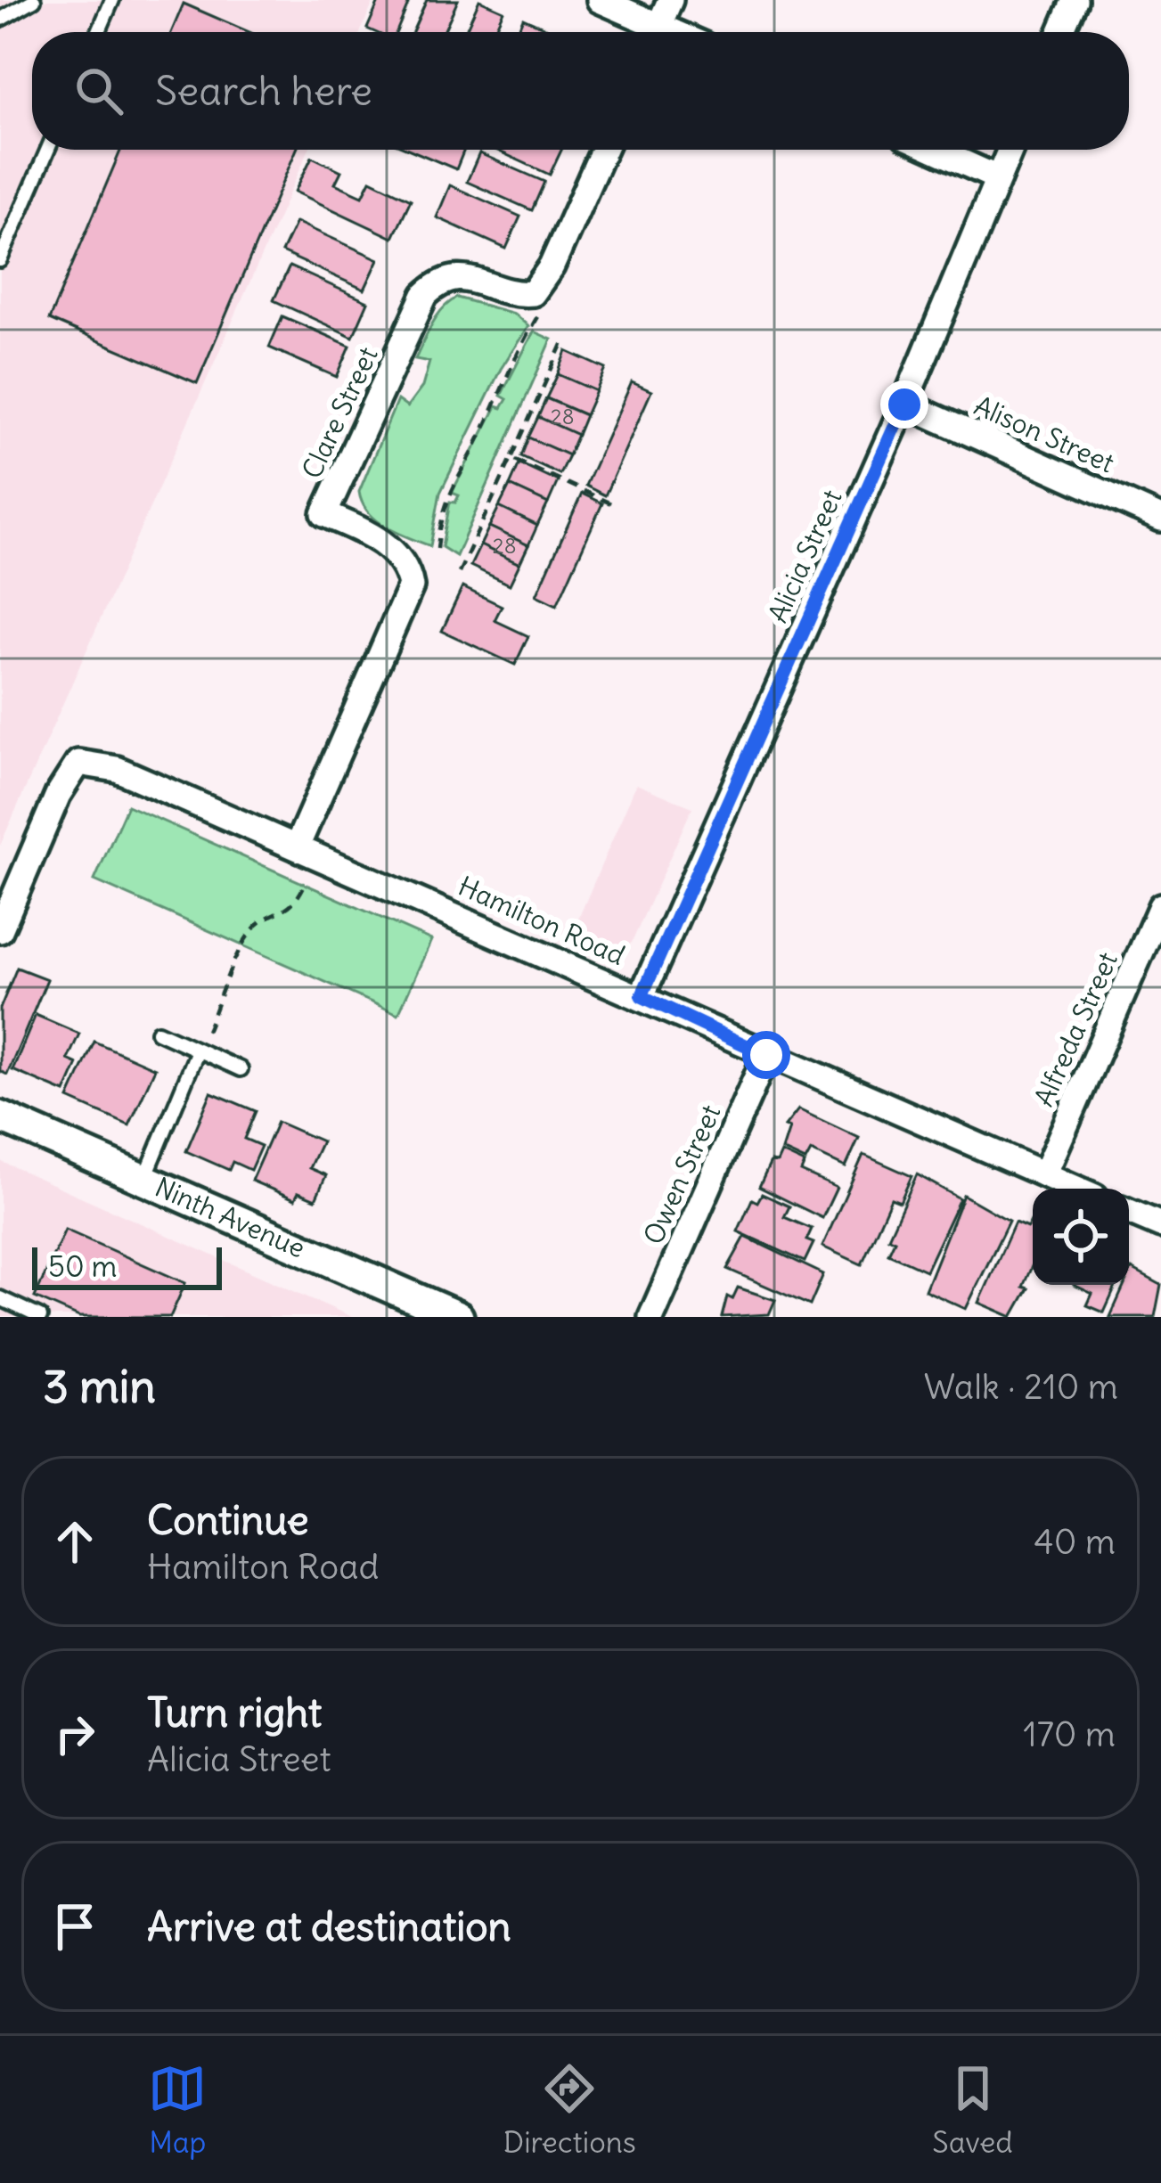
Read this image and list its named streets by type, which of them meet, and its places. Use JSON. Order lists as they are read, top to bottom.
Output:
{
  "streets": {
    "street": [
      "Clare Street",
      "Alison Street",
      "Alicia Street",
      "Hamilton Road",
      "Alfreda Street",
      "Owen Street",
      "Ninth Avenue"
    ]
  },
  "crossings": [
    ["Clare Street", "Hamilton Road"],
    ["Alison Street", "Alicia Street"],
    ["Alicia Street", "Hamilton Road"],
    ["Hamilton Road", "Alfreda Street"],
    ["Hamilton Road", "Owen Street"]
  ],
  "house_numbers": ["28", "28"],
  "scale_bar": "50 m",
  "page": {
    "search": "Search here",
    "scale": "50 m",
    "heading": ["3 min", "Walk · 210 m"],
    "list": [
      ["Continue", "Hamilton Road", "40 m"],
      ["Turn right", "Alicia Street", "170 m"],
      "Arrive at destination"
    ],
    "nav": ["Map", "Directions", "Saved"]
  }
}
